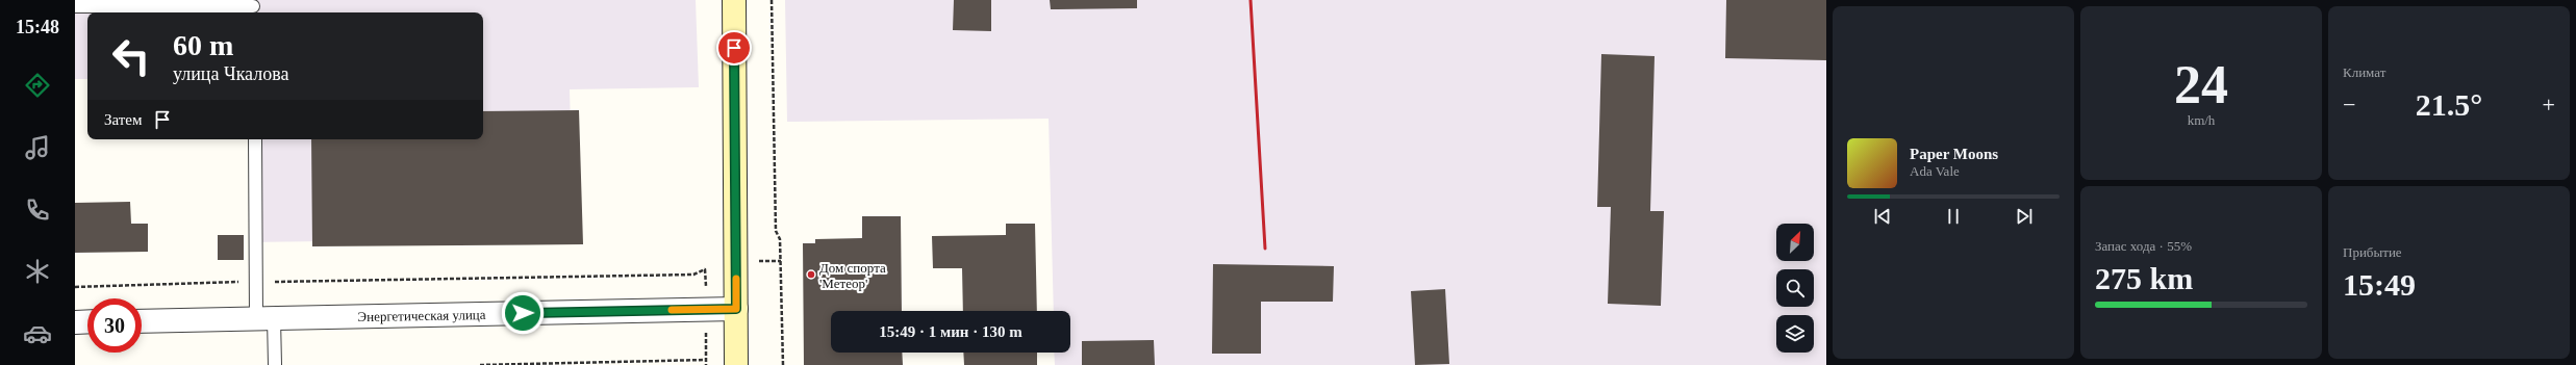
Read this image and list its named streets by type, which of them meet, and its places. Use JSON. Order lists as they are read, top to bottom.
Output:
{
  "streets": {
    "street": ["Энергетическая улица"]
  },
  "places": ["Дом спорта 'Метеор'"],
  "north": "top right",
  "page": {
    "tabs": "15:48",
    "tile": [
      ["24", "km/h"],
      "Климат",
      ["Запас хода · 55%", "275 km"],
      ["Прибытие", "15:49"]
    ],
    "turn": ["60 m", "улица Чкалова"],
    "heat": ["−", "21.5°", "+"],
    "then": "Затем",
    "song": ["Paper Moons", "Ada Vale"],
    "limit": "30",
    "trip": "15:49 · 1 мин · 130 m"
  }
}
